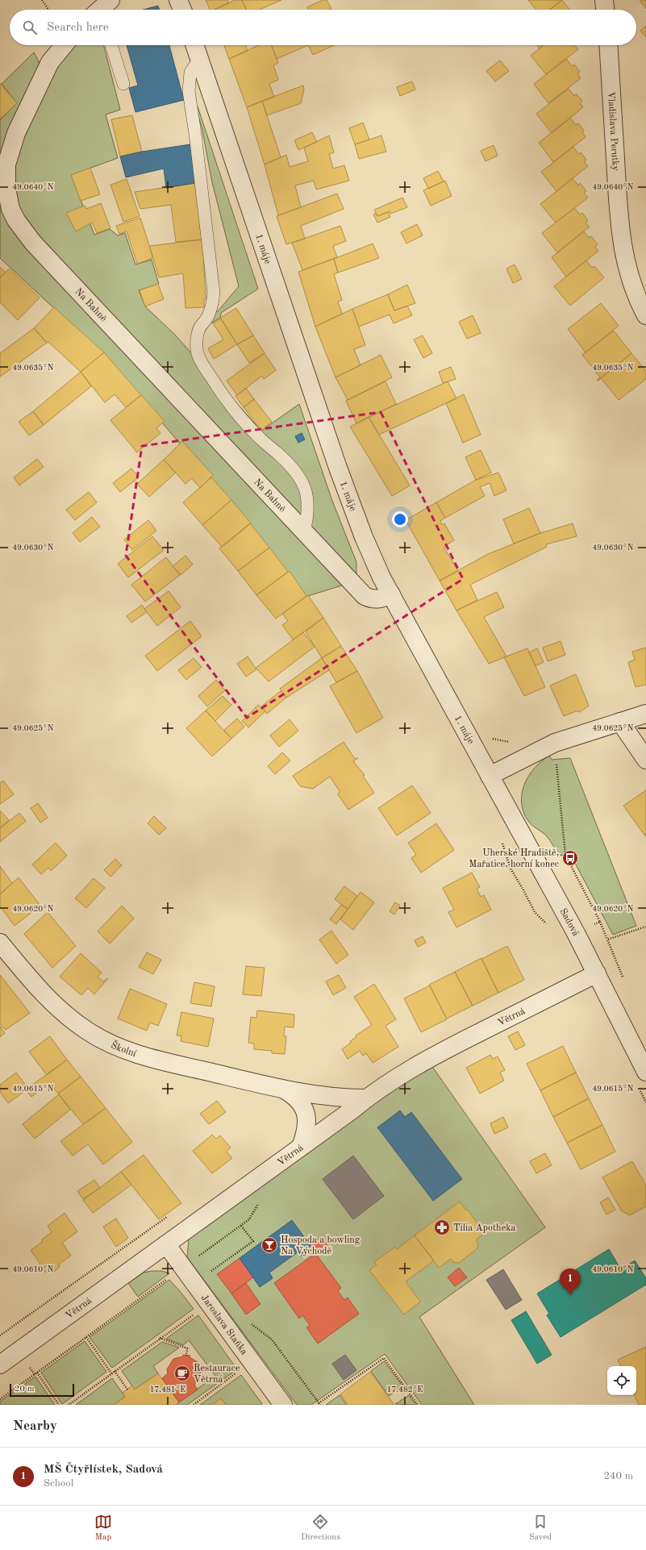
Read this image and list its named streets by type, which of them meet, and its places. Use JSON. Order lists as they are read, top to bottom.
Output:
{
  "streets": {
    "street": [
      "Vladislava Perutky",
      "1. máje",
      "Na Bahně",
      "Sadová",
      "Větrná",
      "Školní",
      "Jaroslava Staňka"
    ]
  },
  "crossings": [
    ["1. máje", "Na Bahně"],
    ["1. máje", "Sadová"],
    ["Sadová", "Větrná"],
    ["Větrná", "Školní"],
    ["Větrná", "Jaroslava Staňka"]
  ],
  "places": {
    "bus stop": ["Uherské Hradiště, Mařatice, horní konec"],
    "pharmacy": ["Tilia Apotheka"],
    "bar": ["Hospoda a bowling Na Východě"],
    "cafe": ["Restaurace Větrná"]
  },
  "scale_bar": "20 m",
  "page": {
    "search": "Search here",
    "pins": "1",
    "scale": "20 m",
    "heading": "Nearby",
    "list": [
      {
        "mark": "1",
        "name": "MŠ Čtyřlístek, Sadová",
        "note": "School",
        "value": "240 m"
      }
    ],
    "nav": ["Map", "Directions", "Saved"]
  },
  "coordinates": [
    "49.0640°N",
    "49.0635°N",
    "49.0630°N",
    "49.0625°N",
    "49.0620°N",
    "49.0615°N",
    "49.0610°N",
    "17.481°E",
    "17.482°E"
  ]
}
